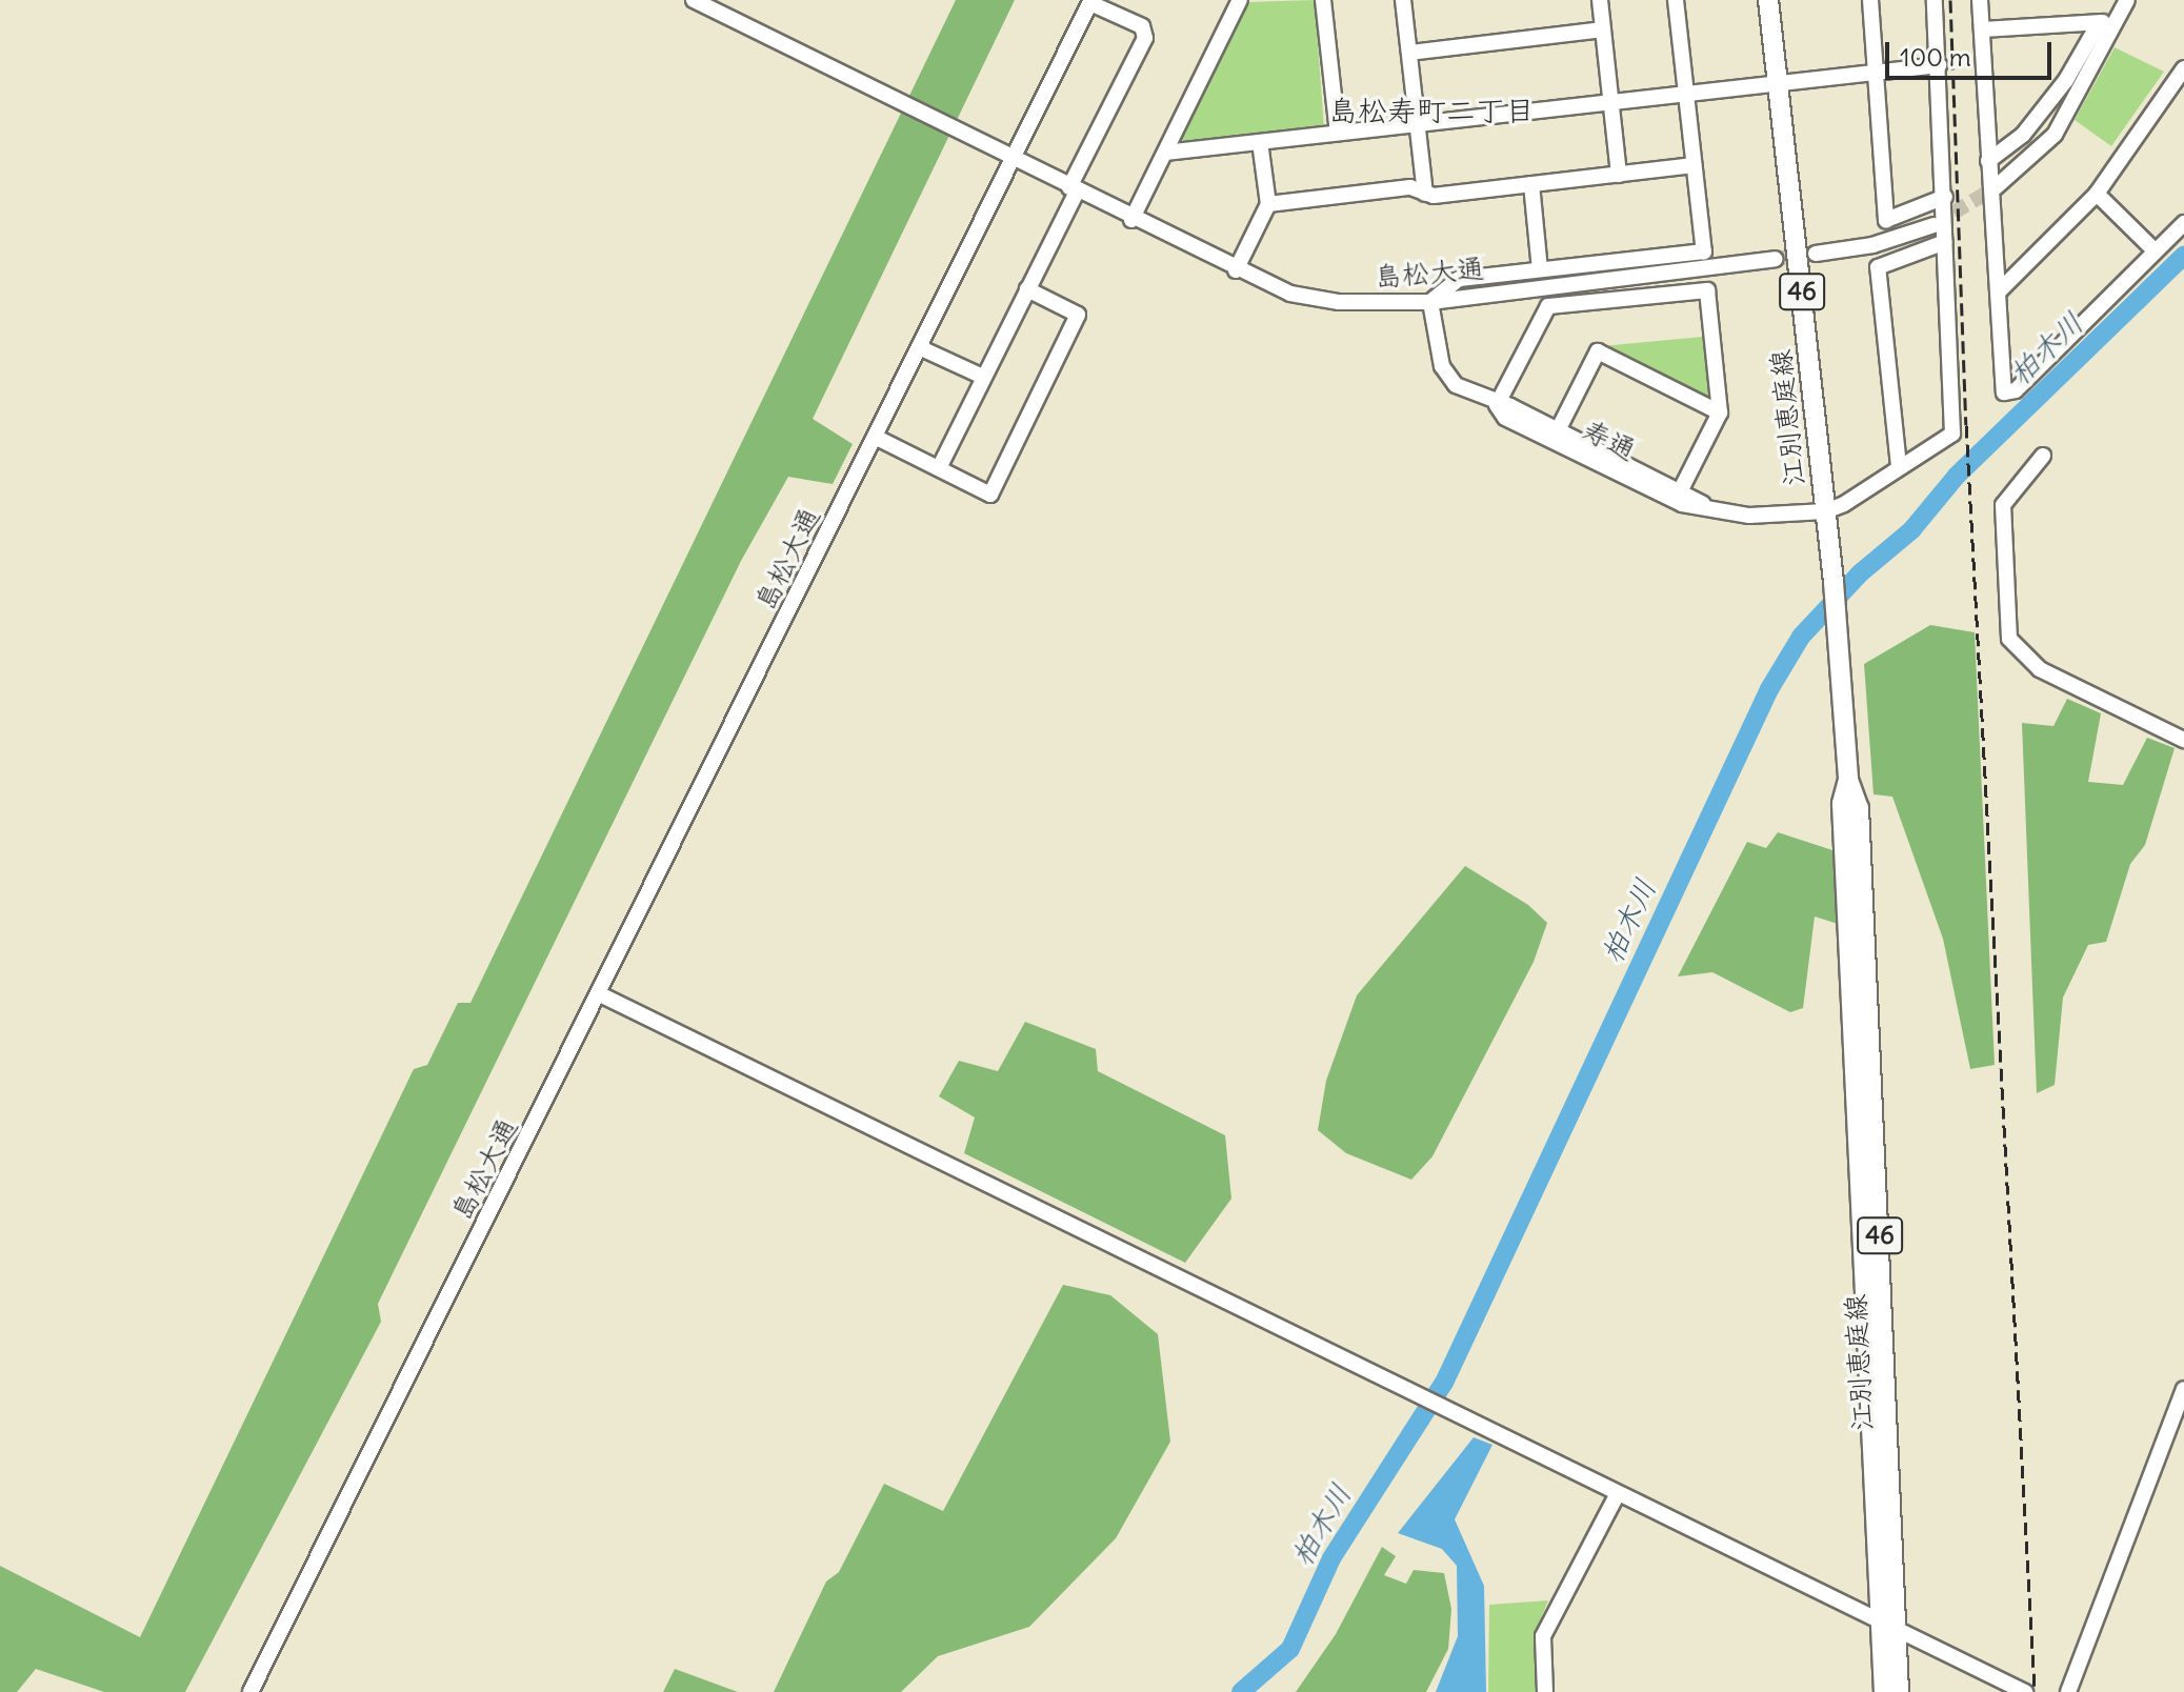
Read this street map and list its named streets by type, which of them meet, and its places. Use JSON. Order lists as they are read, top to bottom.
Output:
{
  "streets": {
    "main road": ["46", "江別恵庭線"],
    "street": ["島松大通", "寿通"]
  },
  "crossings": [
    ["島松大通", "寿通"],
    ["江別恵庭線", "寿通"]
  ],
  "districts": ["島松寿町二丁目"],
  "water": ["柏木川"],
  "scale_bar": "100 m"
}
